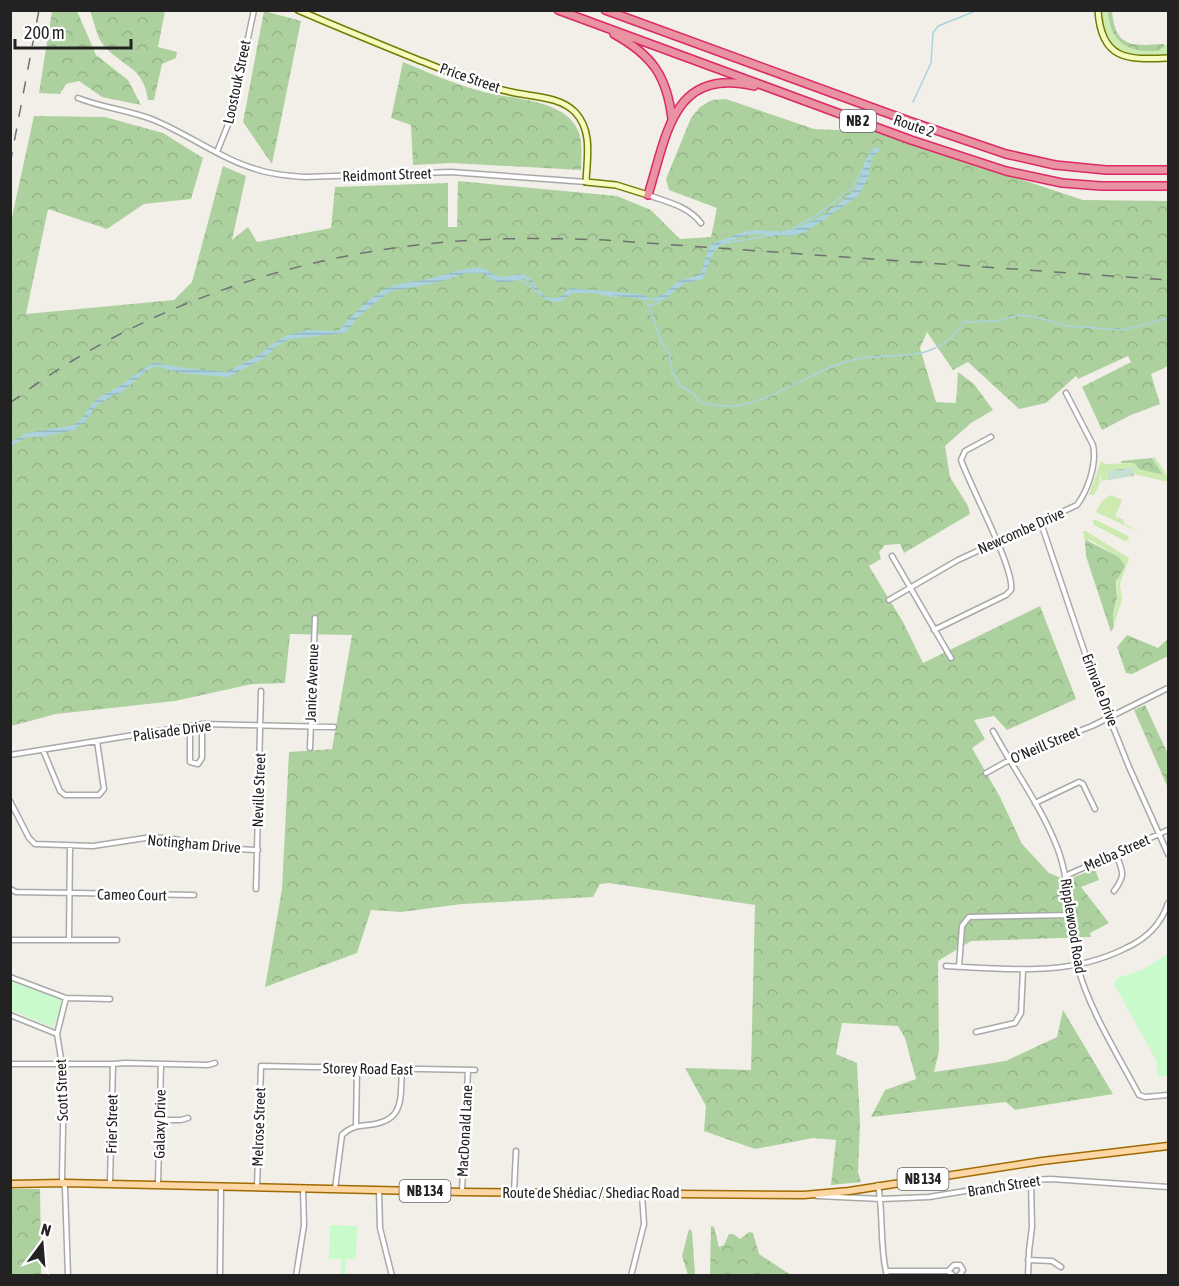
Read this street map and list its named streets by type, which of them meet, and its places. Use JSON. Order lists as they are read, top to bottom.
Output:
{
  "streets": {
    "highway": ["NB 2", "Route 2"],
    "main road": ["NB 134", "Route de Shédiac / Shediac Road"],
    "street": [
      "Price Street",
      "Loostouk Street",
      "Reidmont Street",
      "Newcombe Drive",
      "Janice Avenue",
      "Erinvale Drive",
      "Palisade Drive",
      "O'Neill Street",
      "Neville Street",
      "Notingham Drive",
      "Melba Street",
      "Cameo Court",
      "Ripplewood Road",
      "Storey Road East",
      "Scott Street",
      "Frier Street",
      "Galaxy Drive",
      "Melrose Street",
      "MacDonald Lane",
      "Branch Street"
    ]
  },
  "crossings": [
    ["Price Street", "Reidmont Street"],
    ["Loostouk Street", "Reidmont Street"],
    ["Newcombe Drive", "Erinvale Drive"],
    ["Janice Avenue", "Palisade Drive"],
    ["Erinvale Drive", "O'Neill Street"],
    ["Erinvale Drive", "Melba Street"],
    ["Palisade Drive", "Neville Street"],
    ["O'Neill Street", "Ripplewood Road"],
    ["Neville Street", "Notingham Drive"],
    ["Melba Street", "Ripplewood Road"],
    ["Storey Road East", "Melrose Street"],
    ["Storey Road East", "MacDonald Lane"],
    ["Scott Street", "Route de Shédiac / Shediac Road"],
    ["Frier Street", "Route de Shédiac / Shediac Road"],
    ["Galaxy Drive", "Route de Shédiac / Shediac Road"],
    ["Melrose Street", "Route de Shédiac / Shediac Road"],
    ["MacDonald Lane", "Route de Shédiac / Shediac Road"],
    ["Branch Street", "Route de Shédiac / Shediac Road"]
  ],
  "scale_bar": "200 m",
  "north": "top"
}
